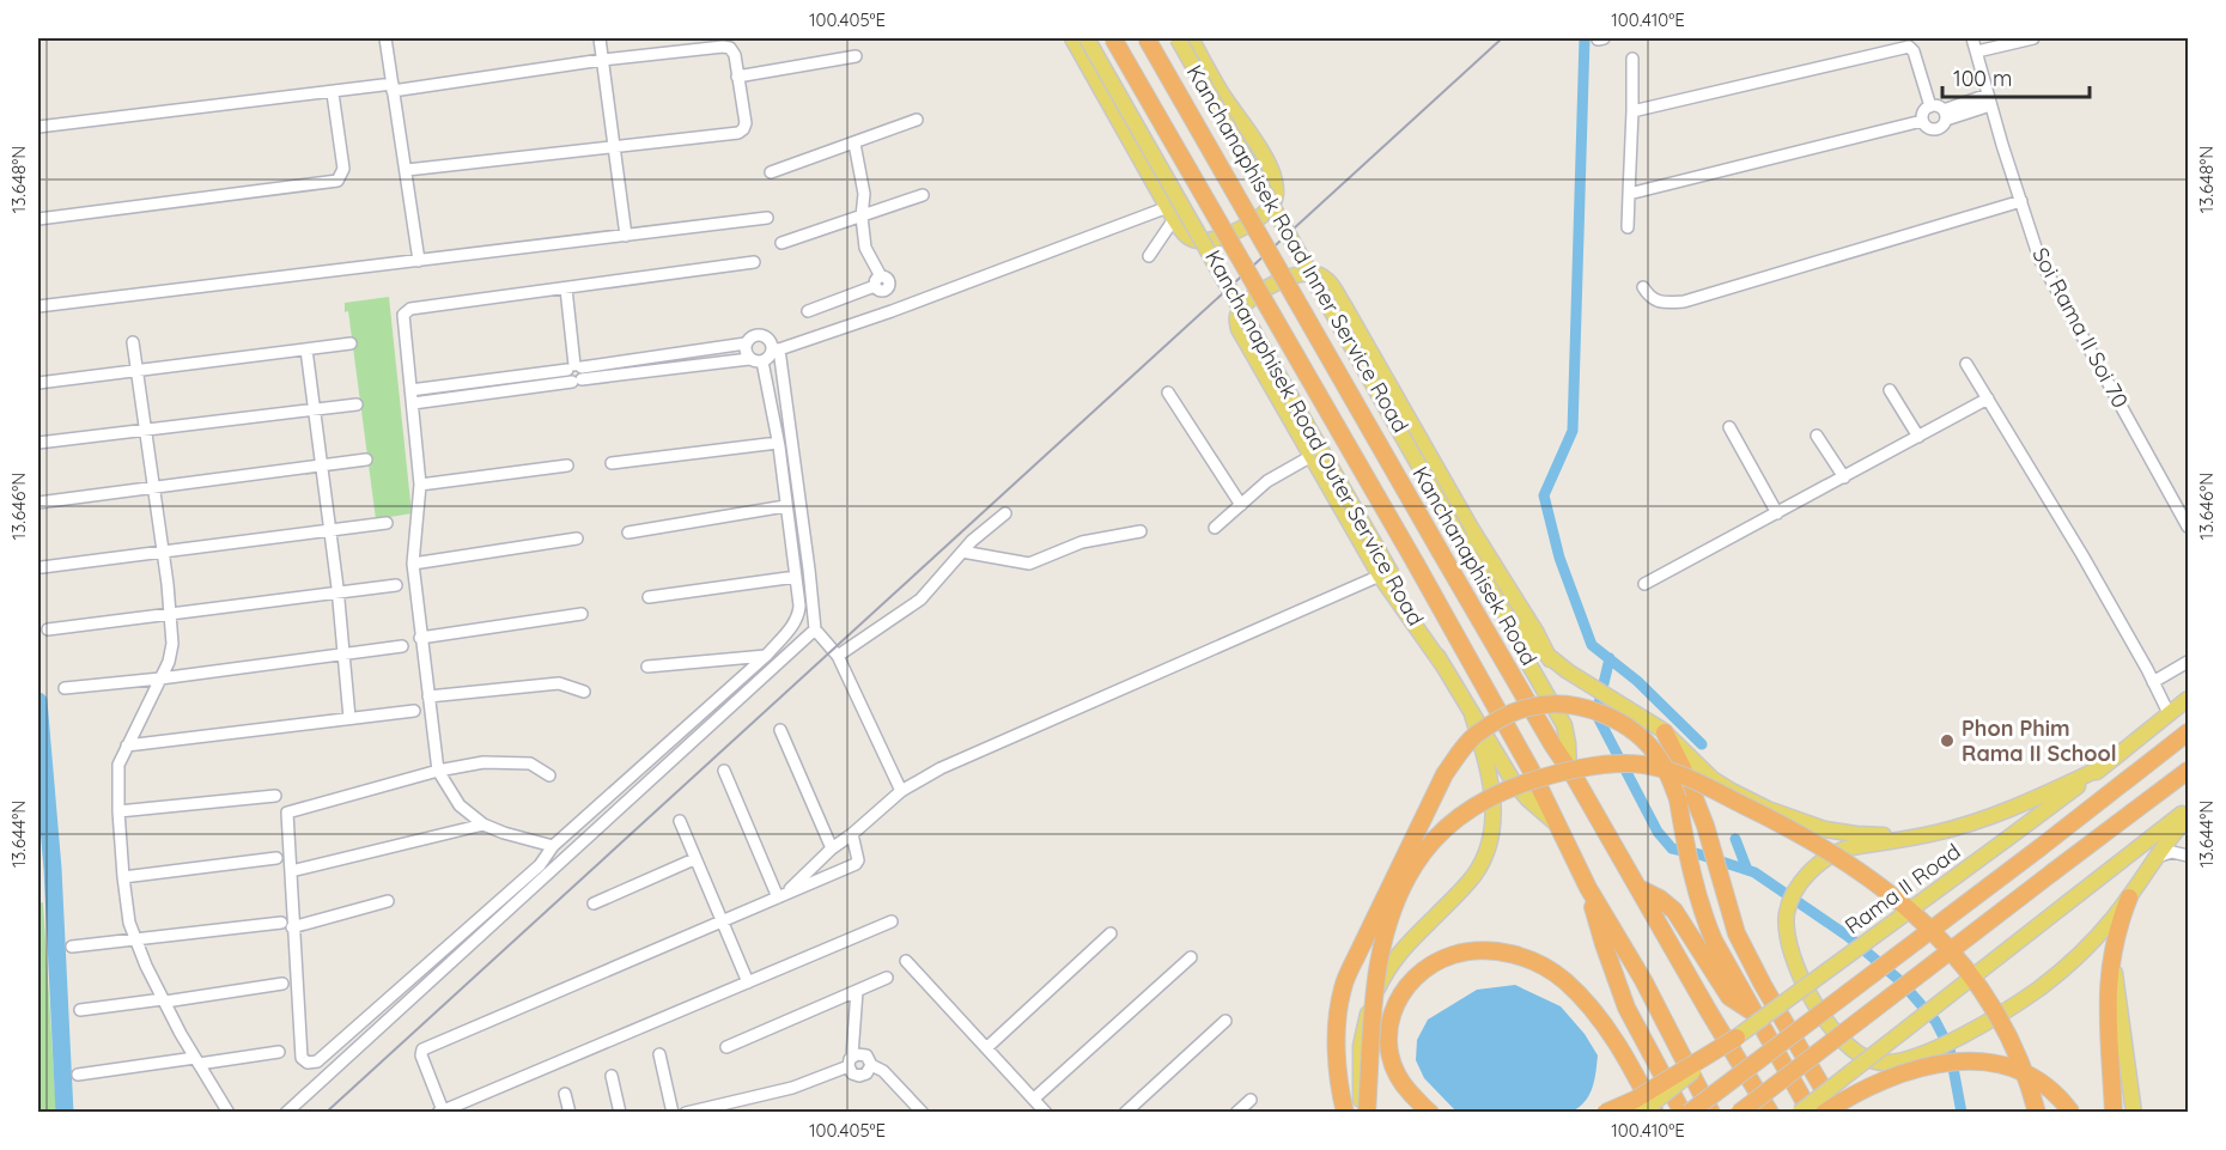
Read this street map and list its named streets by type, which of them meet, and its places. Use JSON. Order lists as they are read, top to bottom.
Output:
{
  "streets": {
    "highway": ["Kanchanaphisek Road"],
    "main road": ["Kanchanaphisek Road Inner Service Road", "Kanchanaphisek Road Outer Service Road", "Rama II Road"],
    "street": ["Soi Rama II Soi 70"]
  },
  "crossings": [
    ["Kanchanaphisek Road Inner Service Road", "Kanchanaphisek Road"]
  ],
  "places": ["Phon Phim Rama II School"],
  "scale_bar": "100 m",
  "coordinates": [
    "100.405°E",
    "100.410°E",
    "13.648°N",
    "13.646°N",
    "13.644°N"
  ]
}
